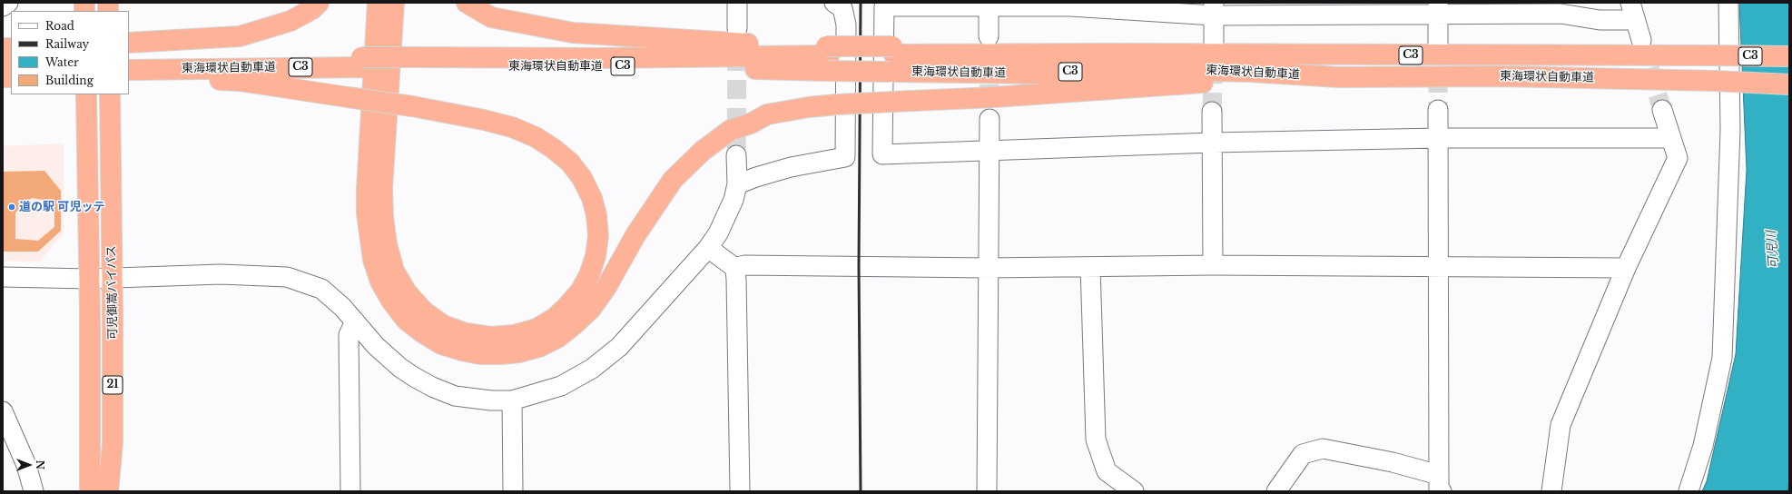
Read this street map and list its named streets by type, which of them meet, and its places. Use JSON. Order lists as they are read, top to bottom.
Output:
{
  "streets": {
    "highway": [
      "C3",
      "東海環状自動車道",
      "可児御嵩バイパス",
      "21"
    ]
  },
  "water": ["可児川"],
  "places": ["道の駅 可児ッテ"],
  "legend": [
    "Road",
    "Railway",
    "Water",
    "Building"
  ],
  "north": "right"
}
